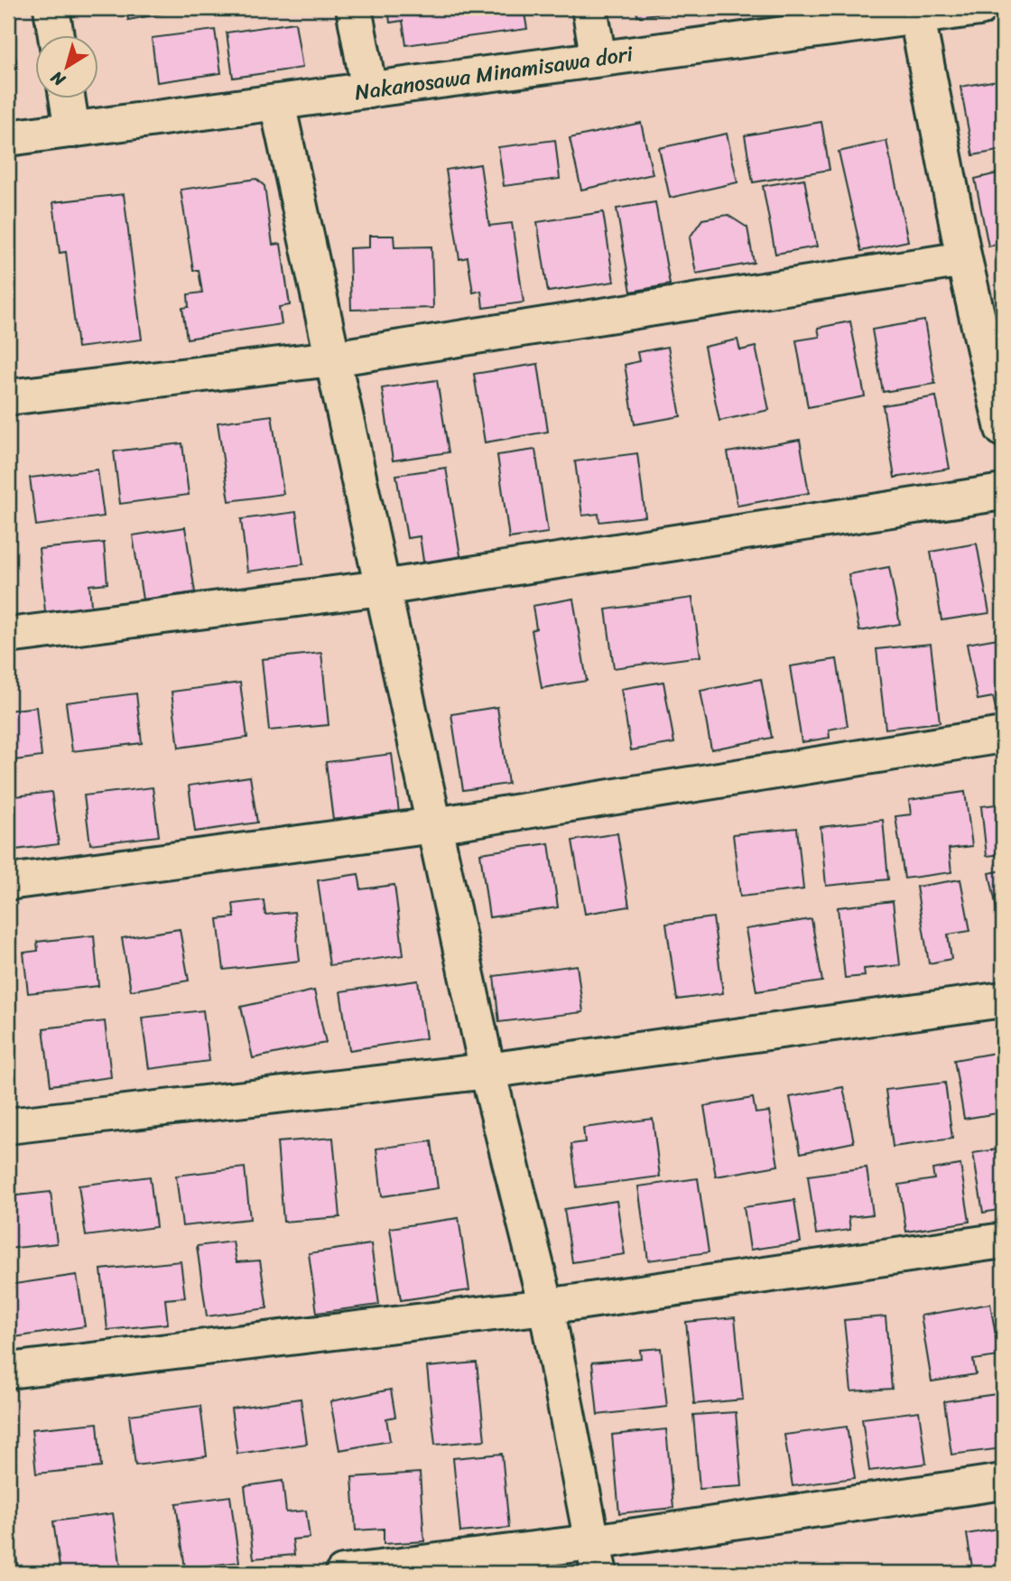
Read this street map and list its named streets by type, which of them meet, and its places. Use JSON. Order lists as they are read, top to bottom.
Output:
{
  "streets": {
    "street": ["Nakanosawa Minamisawa dori"]
  },
  "north": "bottom left"
}
